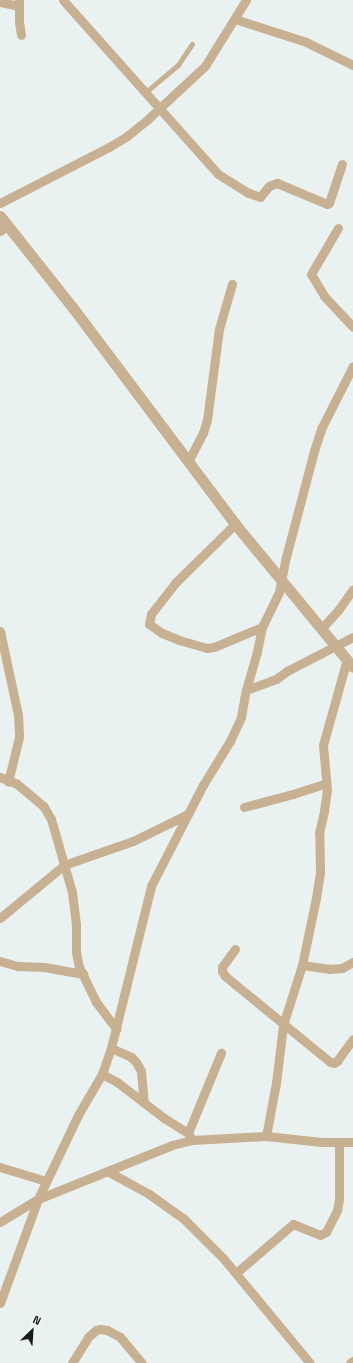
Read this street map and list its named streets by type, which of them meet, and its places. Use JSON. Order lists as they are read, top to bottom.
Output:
{
  "north": "top right"
}
